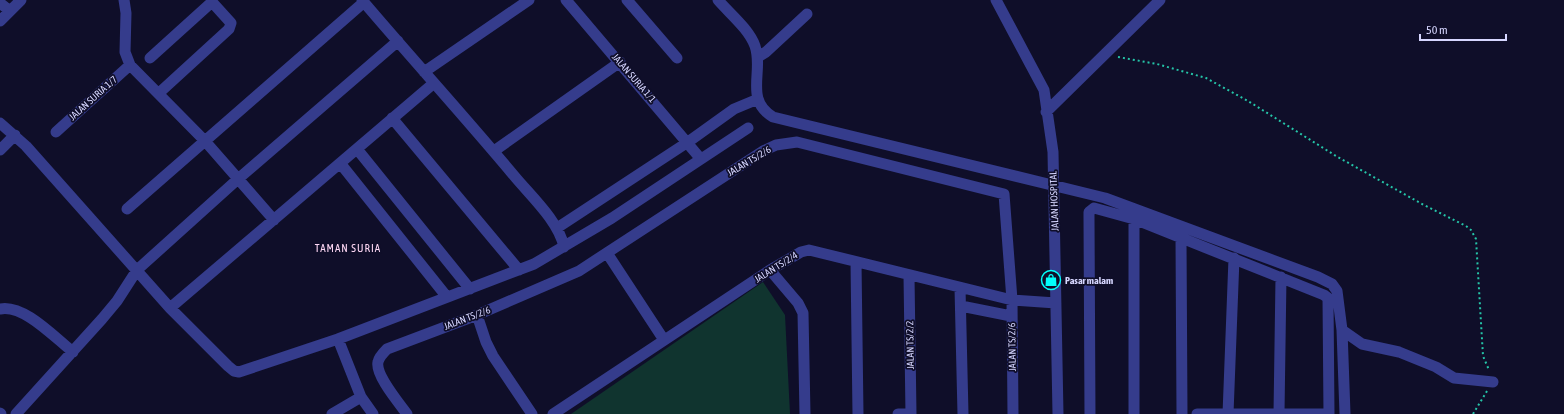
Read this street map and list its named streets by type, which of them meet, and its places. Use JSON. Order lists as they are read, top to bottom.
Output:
{
  "streets": {
    "street": [
      "JALAN SURIA 1/1",
      "JALAN SURIA 1/7",
      "JALAN TS/2/6",
      "JALAN HOSPITAL",
      "JALAN TS/2/4",
      "JALAN TS/2/2"
    ]
  },
  "crossings": [
    ["JALAN TS/2/6", "JALAN TS/2/4"],
    ["JALAN HOSPITAL", "JALAN TS/2/4"],
    ["JALAN TS/2/4", "JALAN TS/2/2"]
  ],
  "districts": ["TAMAN SURIA"],
  "places": {
    "shop": ["Pasar malam"]
  },
  "scale_bar": "50 m"
}
